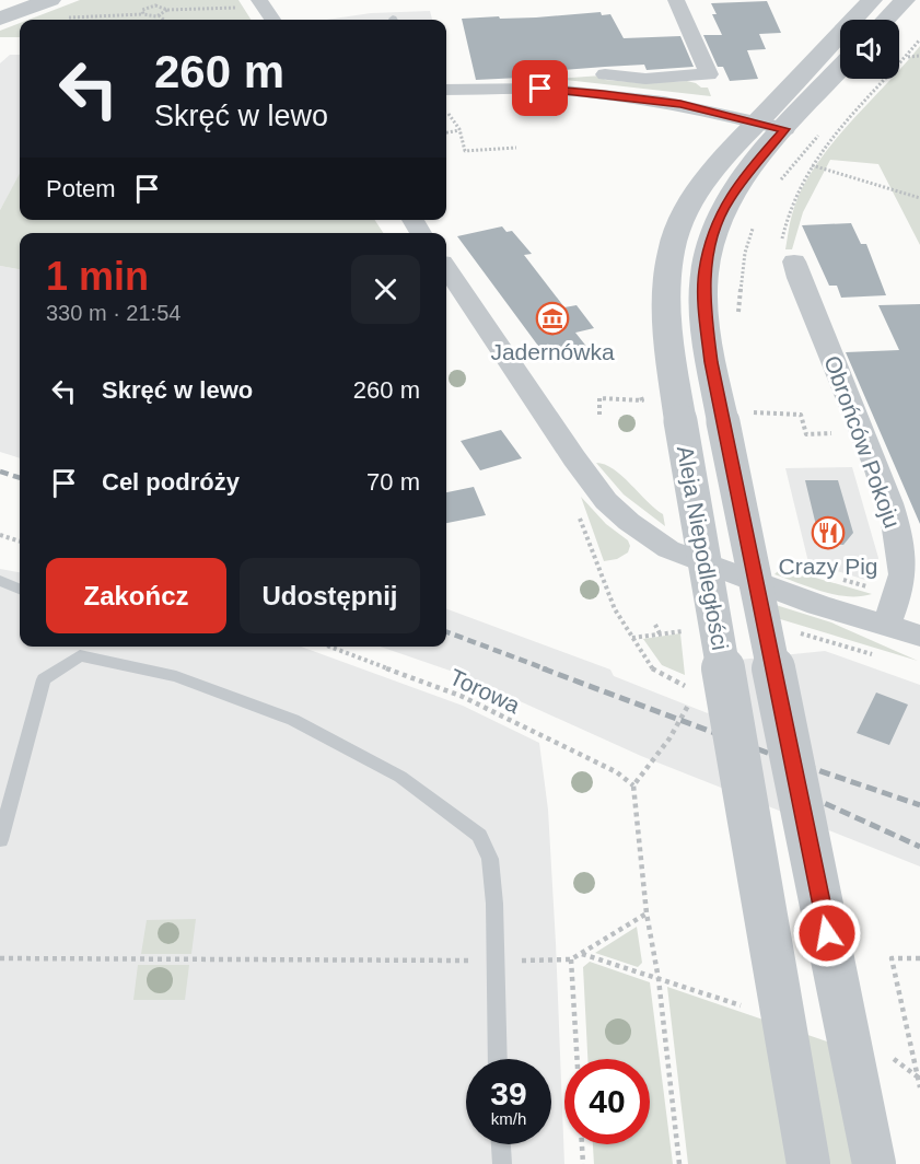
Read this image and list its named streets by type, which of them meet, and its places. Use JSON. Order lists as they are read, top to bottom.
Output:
{
  "streets": {
    "street": ["Obrońców Pokoju", "Aleja Niepodległości"],
    "path": ["Torowa"]
  },
  "places": {
    "museum": ["Jadernówka"],
    "restaurant": ["Crazy Pig"]
  },
  "page": {
    "turn": ["260 m", "Skręć w lewo"],
    "then": "Potem",
    "heading": ["1 min", "330 m · 21:54"],
    "list": [
      {
        "name": "Skręć w lewo",
        "value": "260 m"
      },
      {
        "name": "Cel podróży",
        "value": "70 m"
      }
    ],
    "buttons": ["Zakończ", "Udostępnij"],
    "speed": "39 km/h",
    "limit": "40"
  }
}
